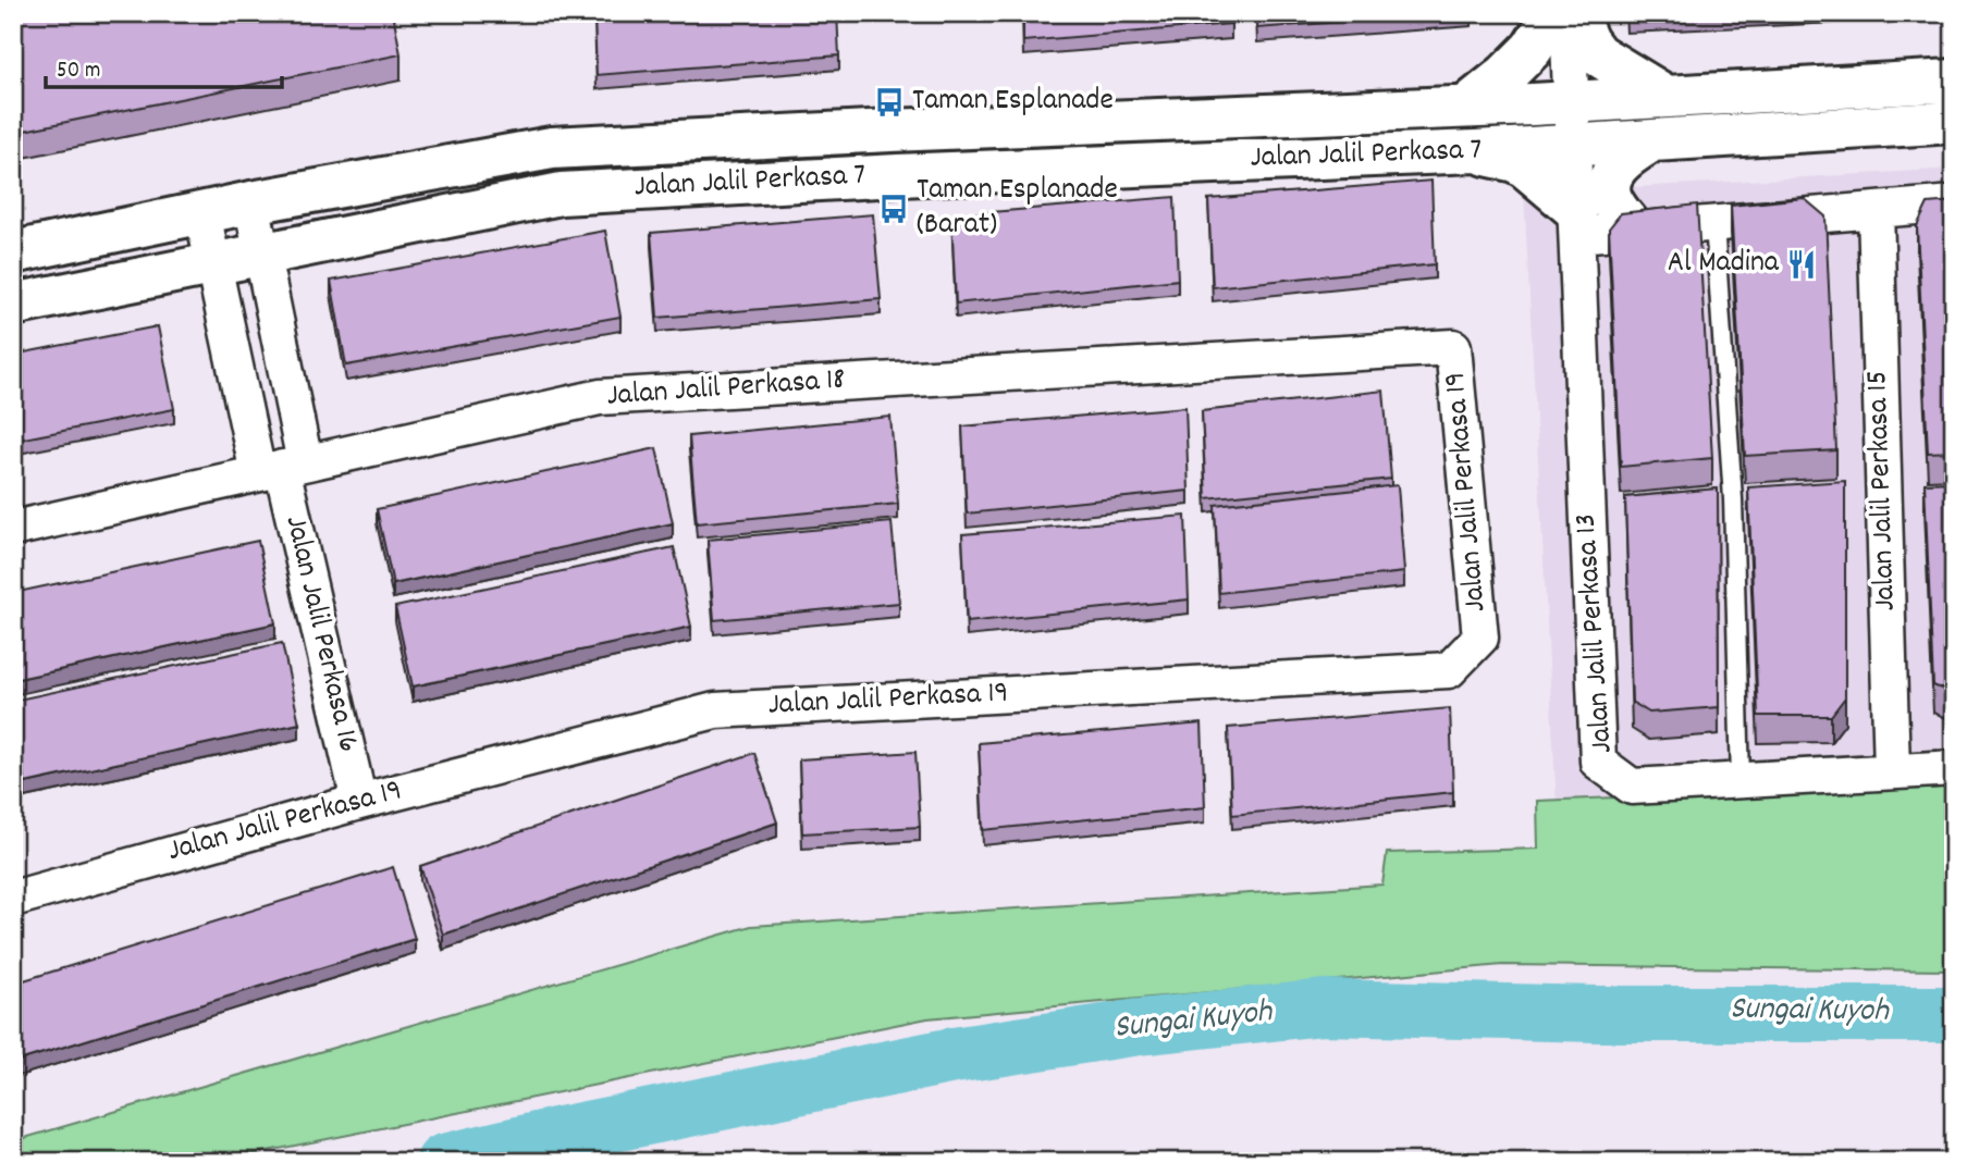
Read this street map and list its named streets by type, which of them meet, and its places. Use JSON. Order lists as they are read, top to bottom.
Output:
{
  "streets": {
    "street": [
      "Jalan Jalil Perkasa 7",
      "Jalan Jalil Perkasa 18",
      "Jalan Jalil Perkasa 15",
      "Jalan Jalil Perkasa 19",
      "Jalan Jalil Perkasa 13",
      "Jalan Jalil Perkasa 16"
    ]
  },
  "crossings": [
    ["Jalan Jalil Perkasa 7", "Jalan Jalil Perkasa 13"],
    ["Jalan Jalil Perkasa 7", "Jalan Jalil Perkasa 16"],
    ["Jalan Jalil Perkasa 18", "Jalan Jalil Perkasa 19"],
    ["Jalan Jalil Perkasa 18", "Jalan Jalil Perkasa 16"],
    ["Jalan Jalil Perkasa 15", "Jalan Jalil Perkasa 13"],
    ["Jalan Jalil Perkasa 19", "Jalan Jalil Perkasa 16"]
  ],
  "water": ["Sungai Kuyoh"],
  "places": {
    "bus stop": ["Taman Esplanade", "Taman Esplanade (Barat)"],
    "restaurant": ["Al Madina"]
  },
  "scale_bar": "50 m"
}
